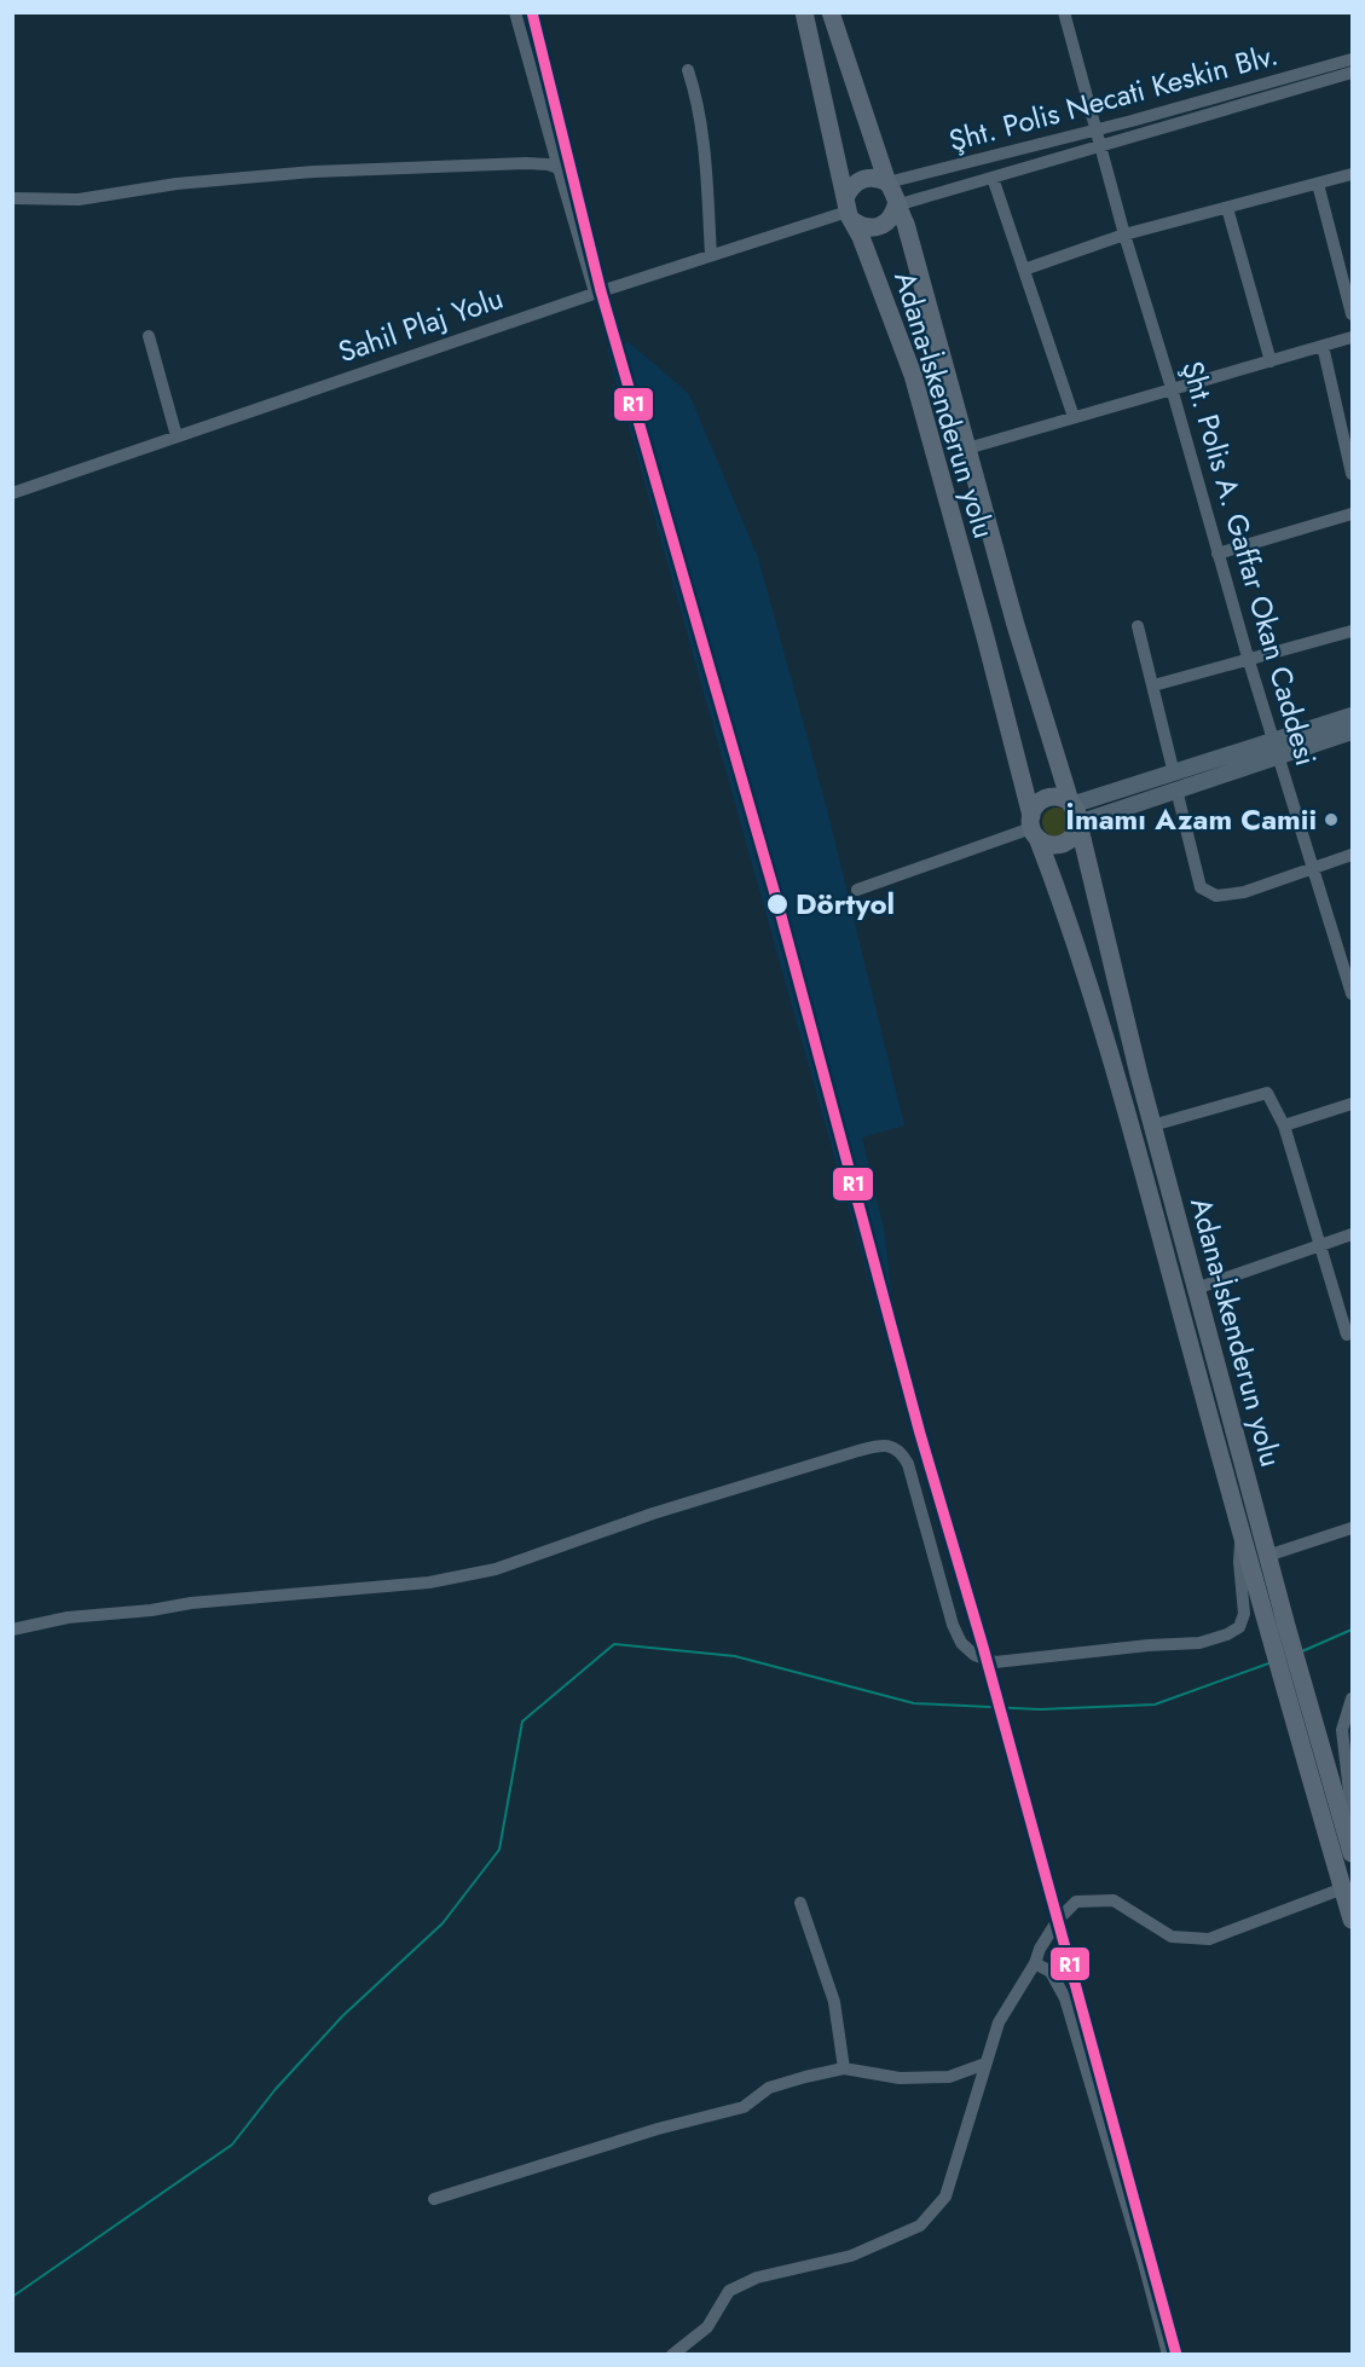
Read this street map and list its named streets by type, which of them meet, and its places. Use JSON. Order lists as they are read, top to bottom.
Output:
{
  "streets": {
    "highway": ["Adana-İskenderun yolu"],
    "street": ["Şht. Polis Necati Keskin Blv.", "Sahil Plaj Yolu", "Şht. Polis A. Gaffar Okan Caddesi"]
  },
  "crossings": [
    ["Şht. Polis Necati Keskin Blv.", "Sahil Plaj Yolu"],
    ["Şht. Polis Necati Keskin Blv.", "Adana-İskenderun yolu"],
    ["Şht. Polis Necati Keskin Blv.", "Şht. Polis A. Gaffar Okan Caddesi"],
    ["Sahil Plaj Yolu", "Adana-İskenderun yolu"]
  ],
  "places": ["İmamı Azam Camii", "Dörtyol"],
  "lines": ["transit line R1"]
}
